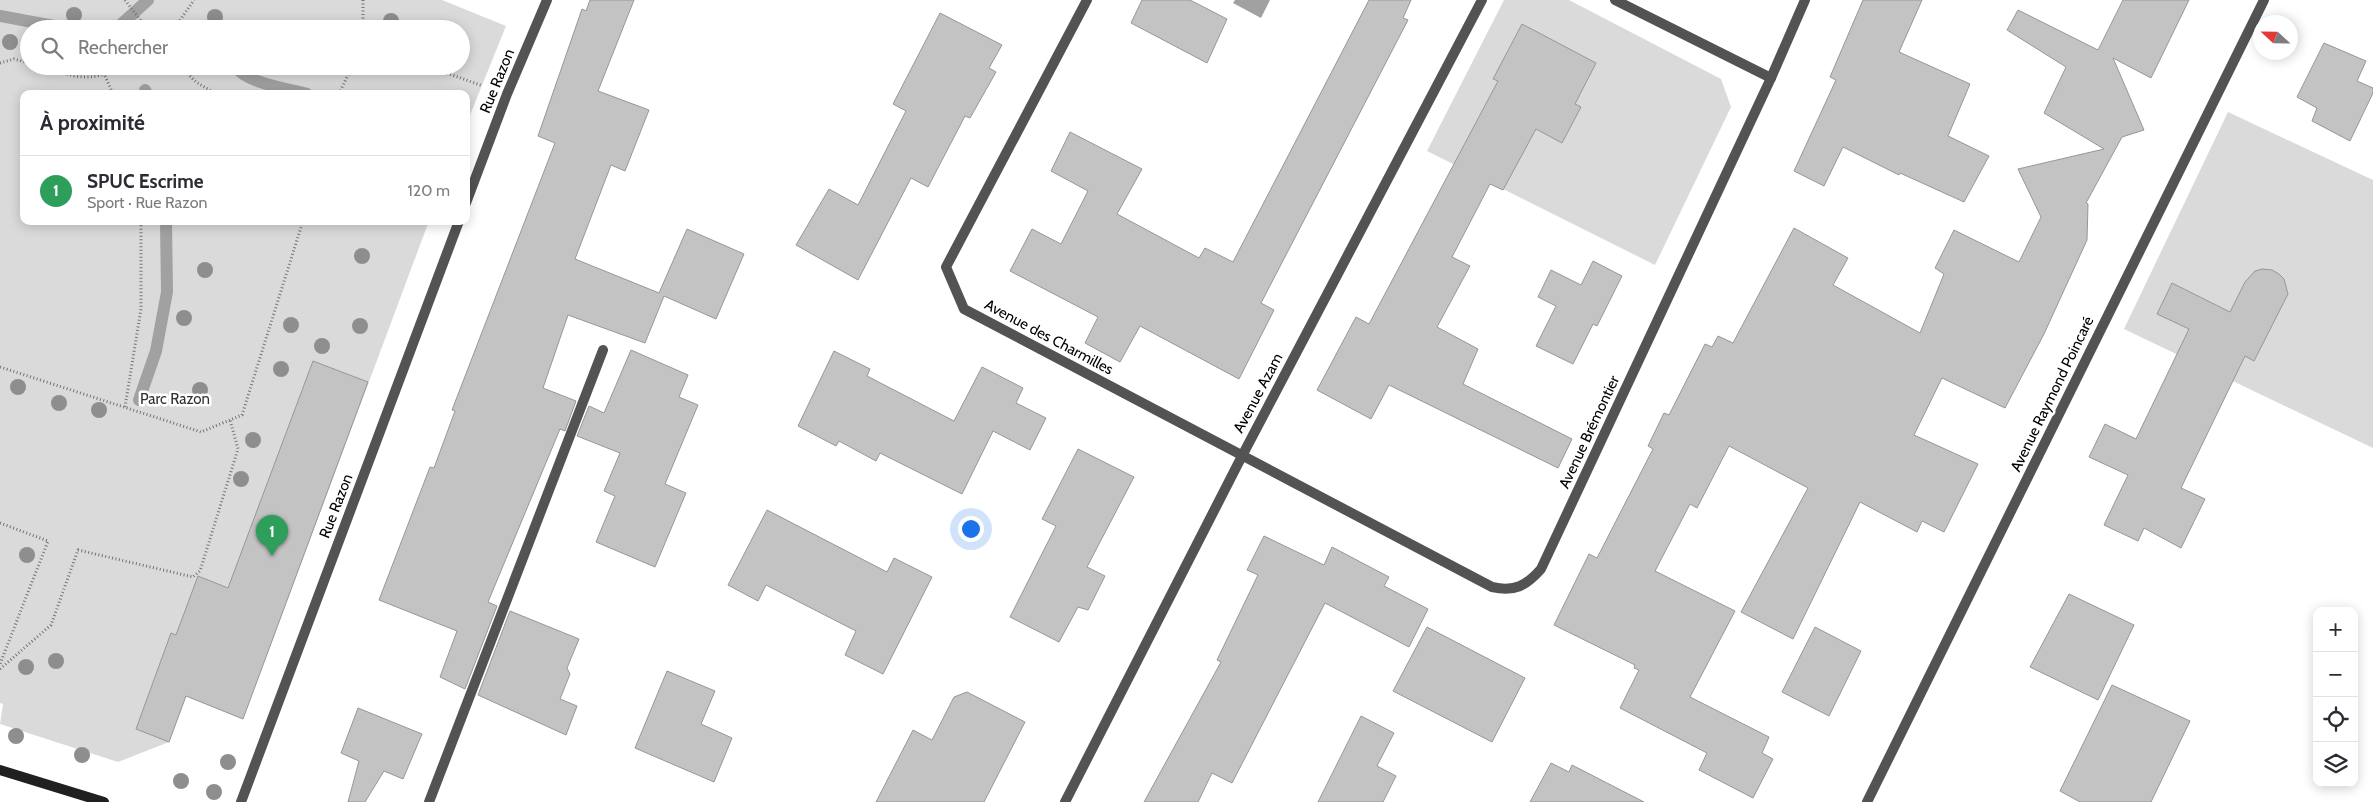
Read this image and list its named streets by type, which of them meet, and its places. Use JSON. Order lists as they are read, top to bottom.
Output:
{
  "streets": {
    "street": [
      "Rue Razon",
      "Avenue des Charmilles",
      "Avenue Azam",
      "Avenue Raymond Poincaré",
      "Avenue Brémontier"
    ]
  },
  "crossings": [
    ["Avenue des Charmilles", "Avenue Azam"],
    ["Avenue des Charmilles", "Avenue Brémontier"],
    ["Avenue Azam", "Avenue Brémontier"]
  ],
  "parks": ["Parc Razon"],
  "north": "left",
  "page": {
    "search": "Rechercher",
    "heading": "À proximité",
    "list": [
      {
        "mark": "1",
        "name": "SPUC Escrime",
        "note": "Sport · Rue Razon",
        "value": "120 m"
      }
    ],
    "pins": "1",
    "map_buttons": ["+", "−"]
  }
}
